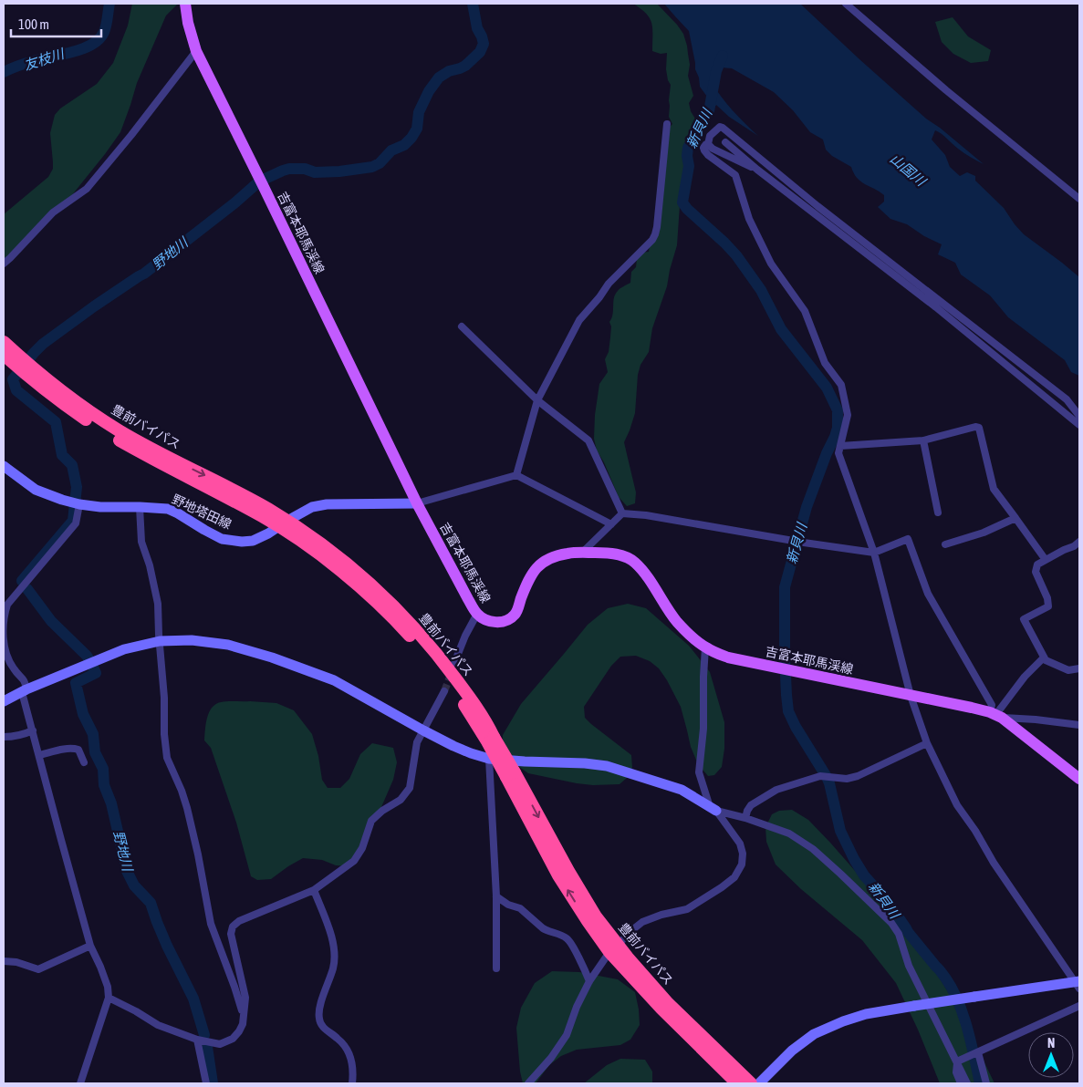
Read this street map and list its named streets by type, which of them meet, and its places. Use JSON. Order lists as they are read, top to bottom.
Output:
{
  "streets": {
    "highway": ["豊前バイパス"],
    "main road": ["吉富本耶馬渓線"],
    "street": ["野地塔田線"]
  },
  "crossings": [
    ["吉富本耶馬渓線", "野地塔田線"],
    ["豊前バイパス", "野地塔田線"]
  ],
  "water": [
    "友枝川",
    "新貝川",
    "山国川",
    "野地川"
  ],
  "scale_bar": "100 m",
  "north": "top"
}
